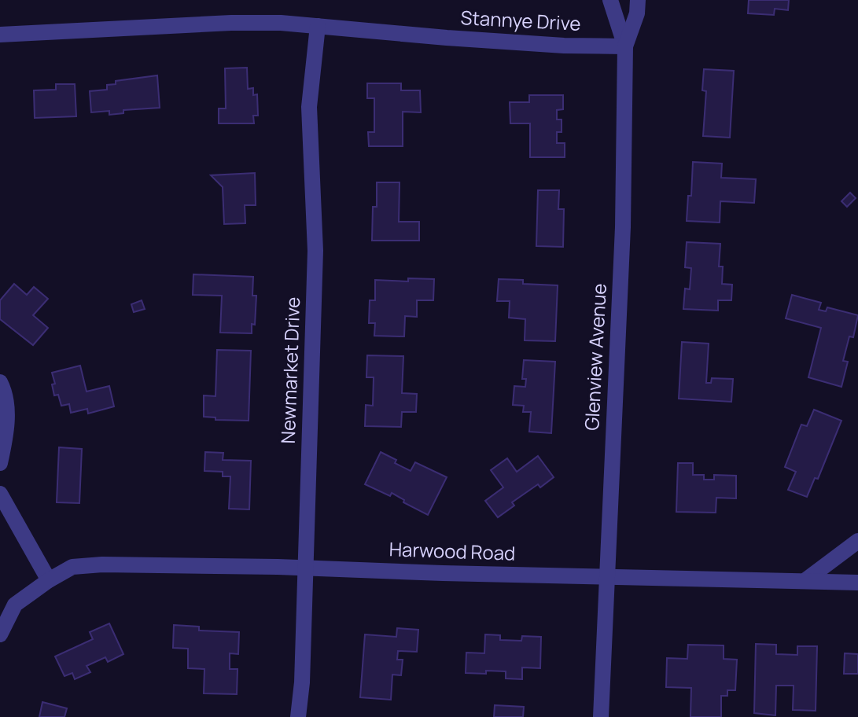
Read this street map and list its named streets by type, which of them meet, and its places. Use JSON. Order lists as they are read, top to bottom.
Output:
{
  "streets": {
    "street": [
      "Stannye Drive",
      "Glenview Avenue",
      "Newmarket Drive",
      "Harwood Road"
    ]
  },
  "crossings": [
    ["Stannye Drive", "Glenview Avenue"],
    ["Stannye Drive", "Newmarket Drive"],
    ["Glenview Avenue", "Harwood Road"],
    ["Newmarket Drive", "Harwood Road"]
  ]
}
